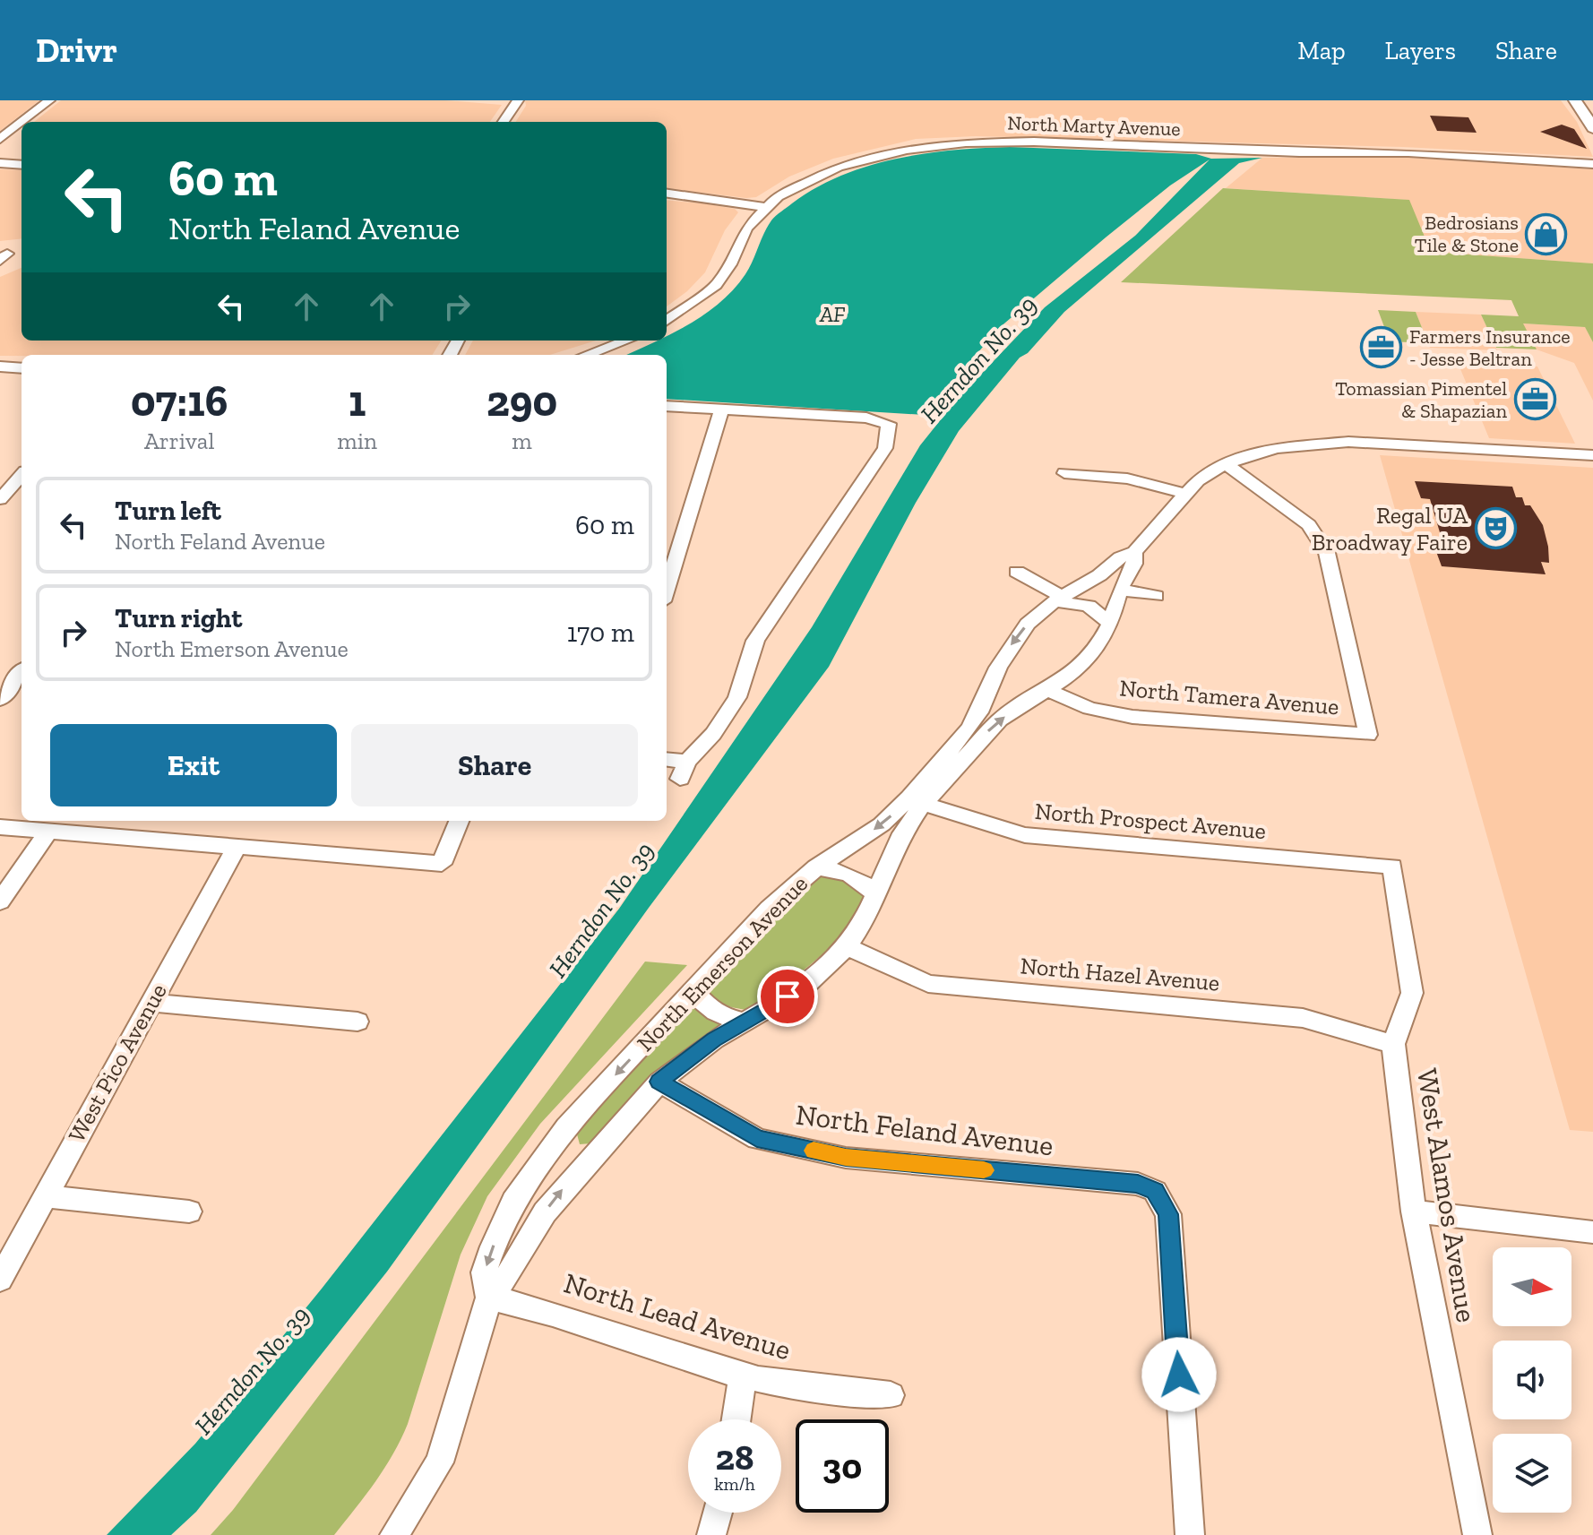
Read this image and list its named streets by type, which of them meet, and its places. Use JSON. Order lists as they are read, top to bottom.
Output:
{
  "streets": {
    "street": [
      "North Marty Avenue",
      "North Tamera Avenue",
      "North Prospect Avenue",
      "North Emerson Avenue",
      "North Hazel Avenue",
      "West Pico Avenue",
      "North Feland Avenue",
      "West Alamos Avenue",
      "North Lead Avenue"
    ]
  },
  "crossings": [
    ["North Tamera Avenue", "North Emerson Avenue"],
    ["North Prospect Avenue", "North Emerson Avenue"],
    ["North Prospect Avenue", "West Alamos Avenue"],
    ["North Emerson Avenue", "North Hazel Avenue"],
    ["North Emerson Avenue", "North Feland Avenue"],
    ["North Emerson Avenue", "North Lead Avenue"],
    ["North Hazel Avenue", "West Alamos Avenue"]
  ],
  "water": ["AF", "Herndon No. 39"],
  "places": {
    "shop": ["Bedrosians Tile & Stone"],
    "office": ["Farmers Insurance - Jesse Beltran", "Tomassian Pimentel & Shapazian"],
    "theatre": ["Regal UA Broadway Faire"]
  },
  "north": "right",
  "page": {
    "header": "Drivr",
    "nav": ["Map", "Layers", "Share"],
    "turn": ["60 m", "North Feland Avenue"],
    "eta": [
      "07:16",
      "Arrival",
      "1",
      "min",
      "290",
      "m"
    ],
    "list": [
      {
        "name": "Turn left",
        "note": "North Feland Avenue",
        "value": "60 m"
      },
      {
        "name": "Turn right",
        "note": "North Emerson Avenue",
        "value": "170 m"
      }
    ],
    "buttons": ["Exit", "Share"],
    "speed": "28 km/h",
    "limit": "30"
  }
}
